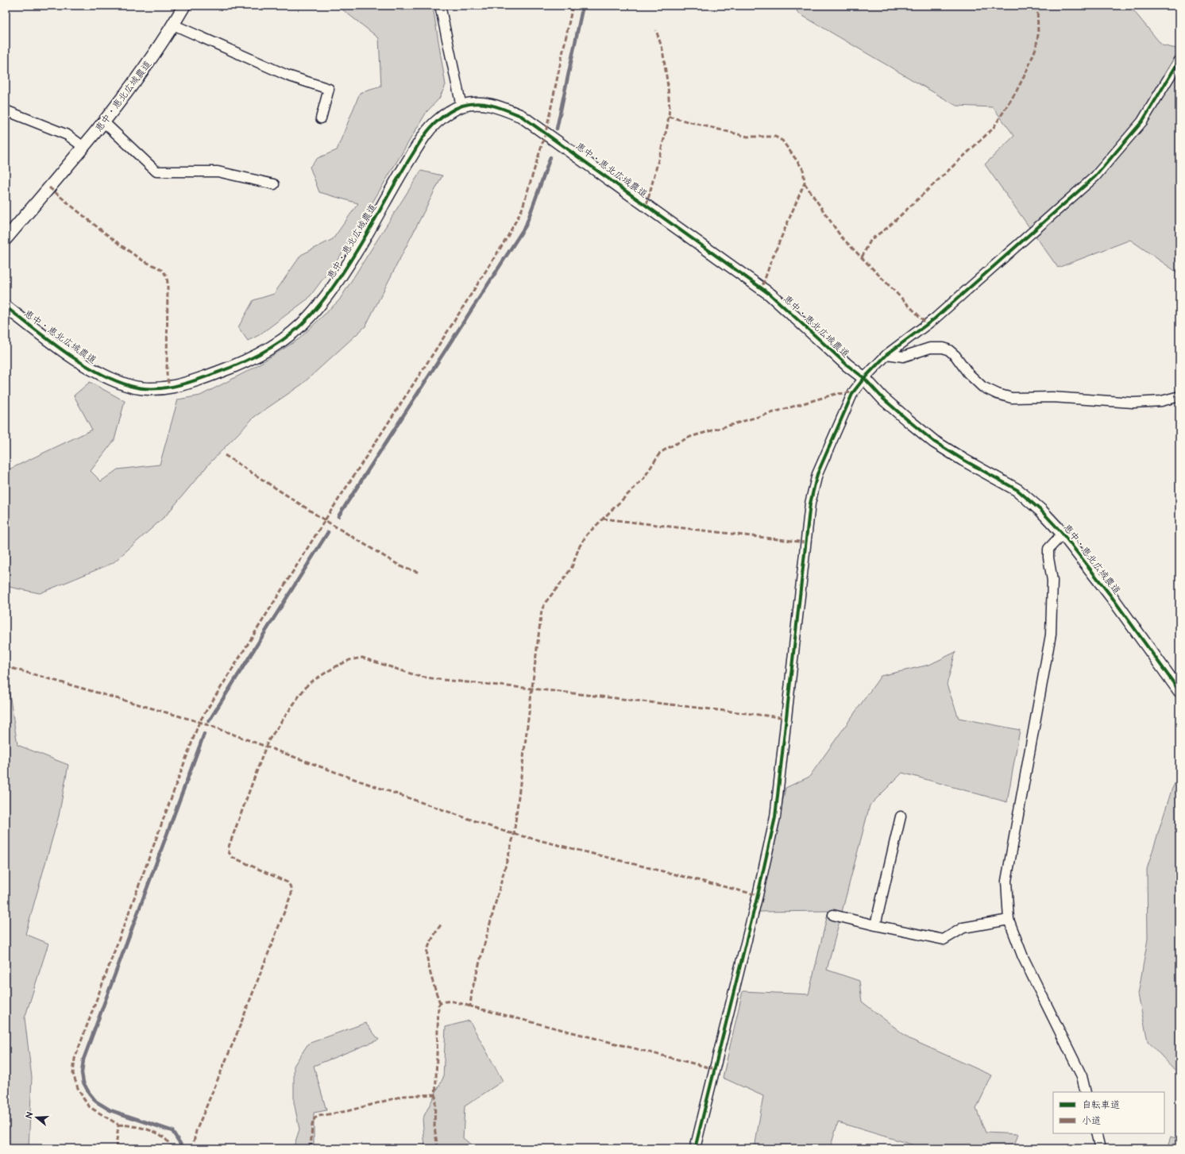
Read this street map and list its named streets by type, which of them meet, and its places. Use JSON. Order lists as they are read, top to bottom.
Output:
{
  "streets": {
    "street": ["恵中・恵北広域農道"]
  },
  "legend": ["自転車道", "小道"],
  "north": "left"
}
